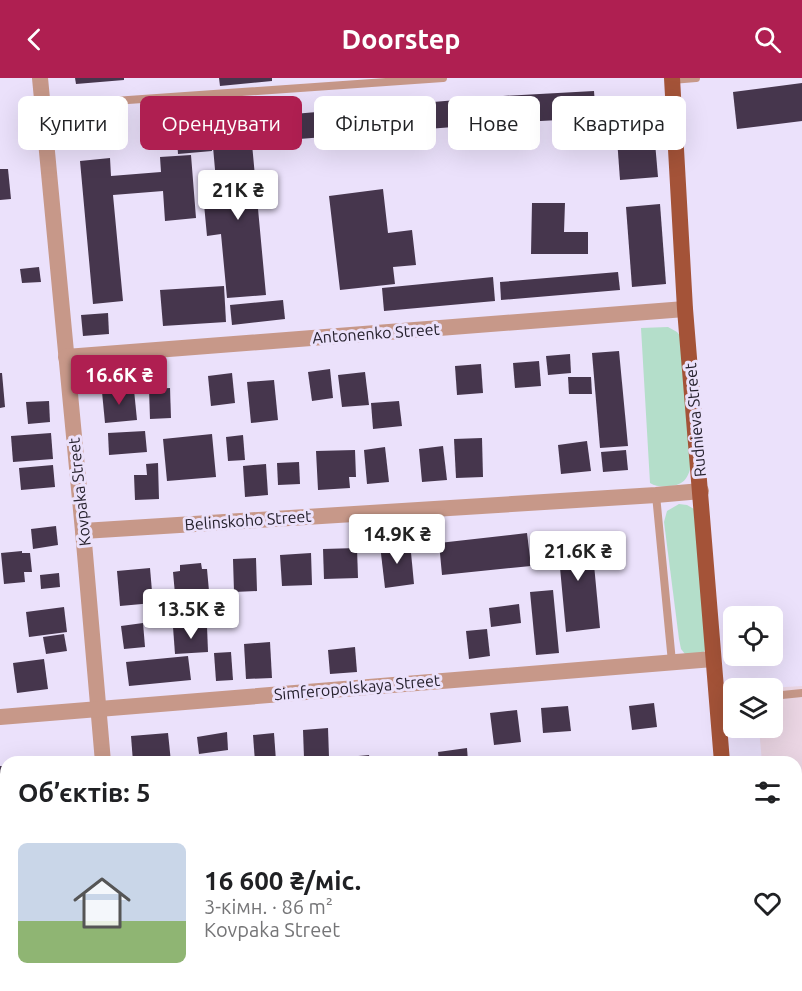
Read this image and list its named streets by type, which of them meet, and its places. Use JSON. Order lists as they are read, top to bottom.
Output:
{
  "streets": {
    "main road": ["Rudnieva Street"],
    "street": [
      "Antonenko Street",
      "Kovpaka Street",
      "Belinskoho Street",
      "Simferopolskaya Street"
    ]
  },
  "crossings": [
    ["Antonenko Street", "Rudnieva Street"],
    ["Antonenko Street", "Kovpaka Street"],
    ["Rudnieva Street", "Belinskoho Street"],
    ["Rudnieva Street", "Simferopolskaya Street"],
    ["Kovpaka Street", "Belinskoho Street"],
    ["Kovpaka Street", "Simferopolskaya Street"]
  ],
  "page": {
    "header": "Doorstep",
    "chip": [
      "Купити",
      "Орендувати",
      "Фільтри",
      "Нове",
      "Квартира"
    ],
    "price": [
      "21K ₴",
      "16.6K ₴",
      "14.9K ₴",
      "21.6K ₴",
      "13.5K ₴"
    ],
    "heading": "Об’єктів: 5",
    "list": [
      {
        "name": "16 600 ₴/міс.",
        "note": "3-кімн. · 86 m² · Kovpaka Street"
      }
    ]
  }
}
